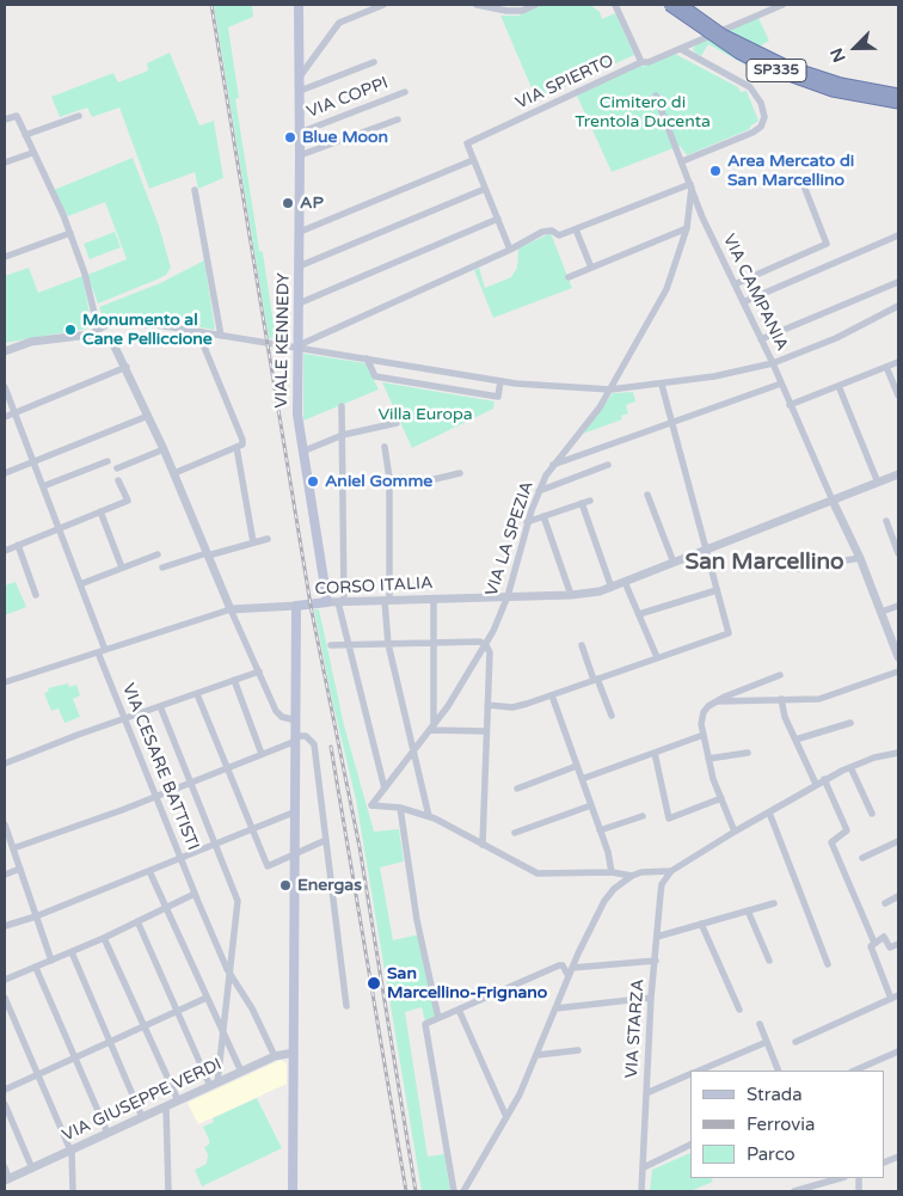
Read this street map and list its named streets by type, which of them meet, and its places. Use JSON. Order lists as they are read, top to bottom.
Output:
{
  "streets": {
    "highway": ["SP335"],
    "main road": ["VIALE KENNEDY", "CORSO ITALIA"],
    "street": [
      "VIA SPIERTO",
      "VIA COPPI",
      "VIA CAMPANIA",
      "VIA LA SPEZIA",
      "VIA CESARE BATTISTI",
      "VIA STARZA",
      "VIA GIUSEPPE VERDI"
    ]
  },
  "crossings": [
    ["VIA COPPI", "VIALE KENNEDY"],
    ["VIA CAMPANIA", "VIA LA SPEZIA"],
    ["VIA CAMPANIA", "CORSO ITALIA"],
    ["VIALE KENNEDY", "CORSO ITALIA"],
    ["VIA LA SPEZIA", "CORSO ITALIA"],
    ["VIA CESARE BATTISTI", "VIA GIUSEPPE VERDI"]
  ],
  "districts": ["San Marcellino"],
  "parks": ["Cimitero di Trentola Ducenta", "Villa Europa"],
  "places": [
    "Blue Moon",
    "Area Mercato di San Marcellino",
    "AP",
    "Monumento al Cane Pelliccione",
    "Aniel Gomme",
    "Energas",
    "San Marcellino-Frignano"
  ],
  "legend": ["Strada", "Ferrovia", "Parco"],
  "north": "bottom left"
}
